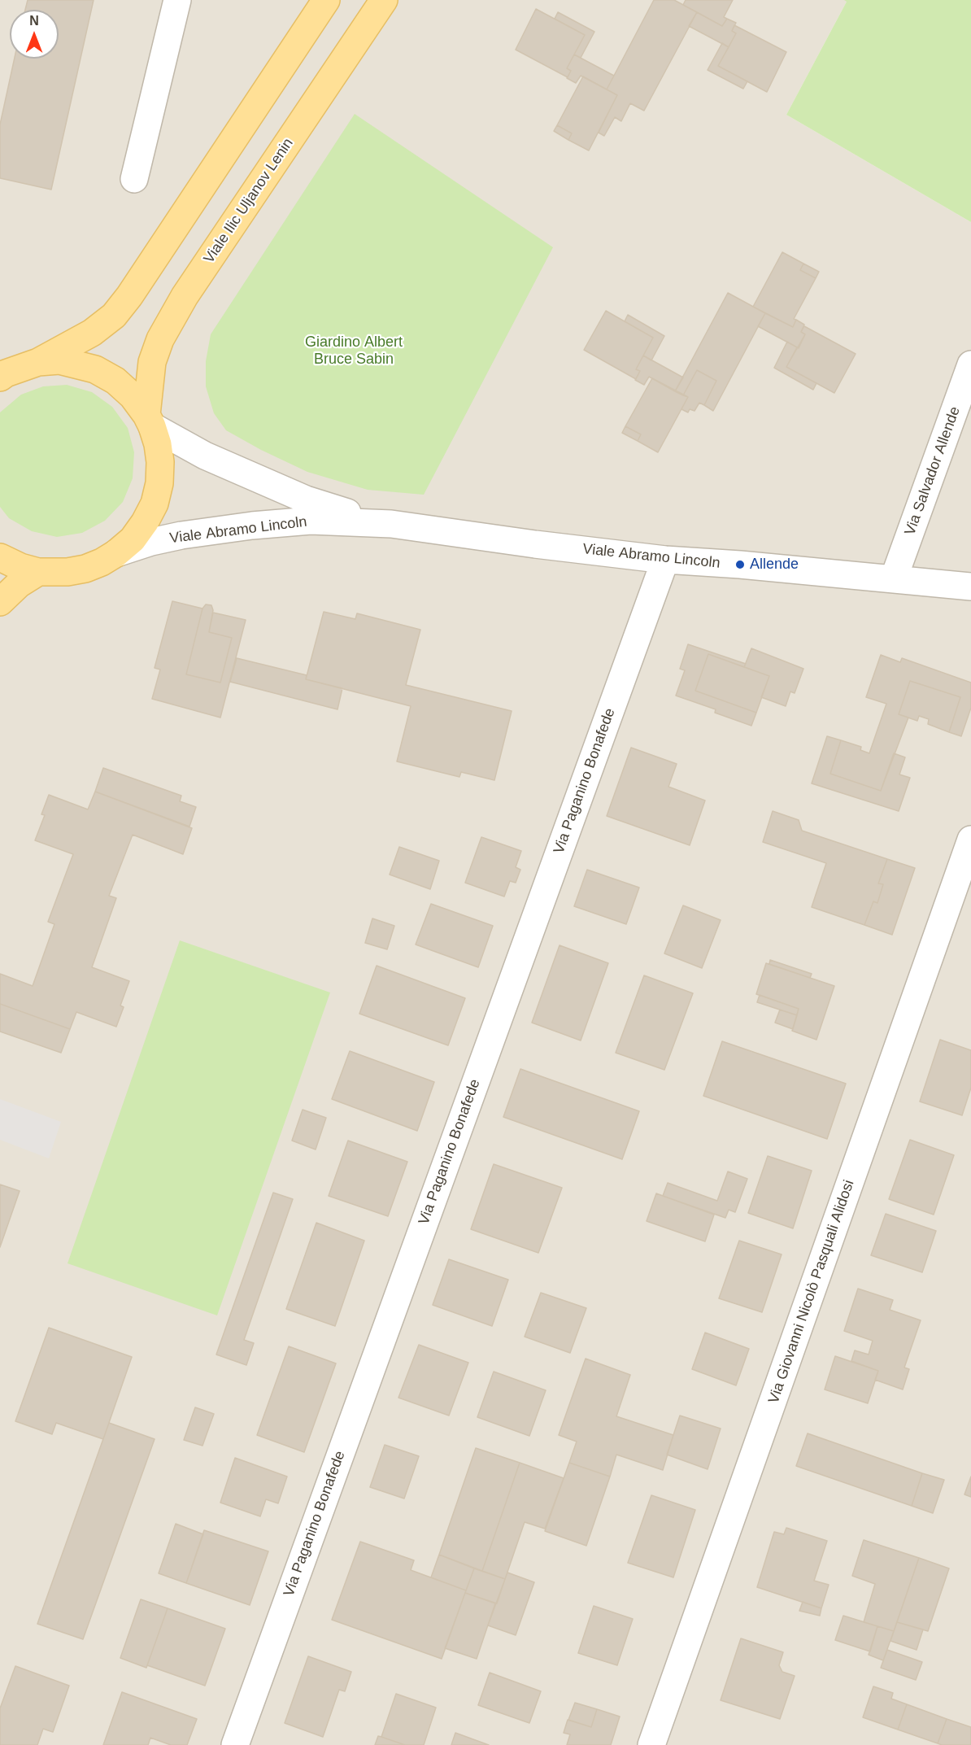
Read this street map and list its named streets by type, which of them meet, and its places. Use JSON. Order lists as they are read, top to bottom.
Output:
{
  "streets": {
    "main road": ["Viale Ilic Uljanov Lenin"],
    "street": [
      "Via Salvador Allende",
      "Viale Abramo Lincoln",
      "Via Paganino Bonafede",
      "Via Giovanni Nicolò Pasquali Alidosi"
    ]
  },
  "crossings": [
    ["Viale Ilic Uljanov Lenin", "Viale Abramo Lincoln"],
    ["Via Salvador Allende", "Viale Abramo Lincoln"],
    ["Viale Abramo Lincoln", "Via Paganino Bonafede"]
  ],
  "parks": ["Giardino Albert Bruce Sabin"],
  "places": ["Allende"],
  "north": "top"
}
